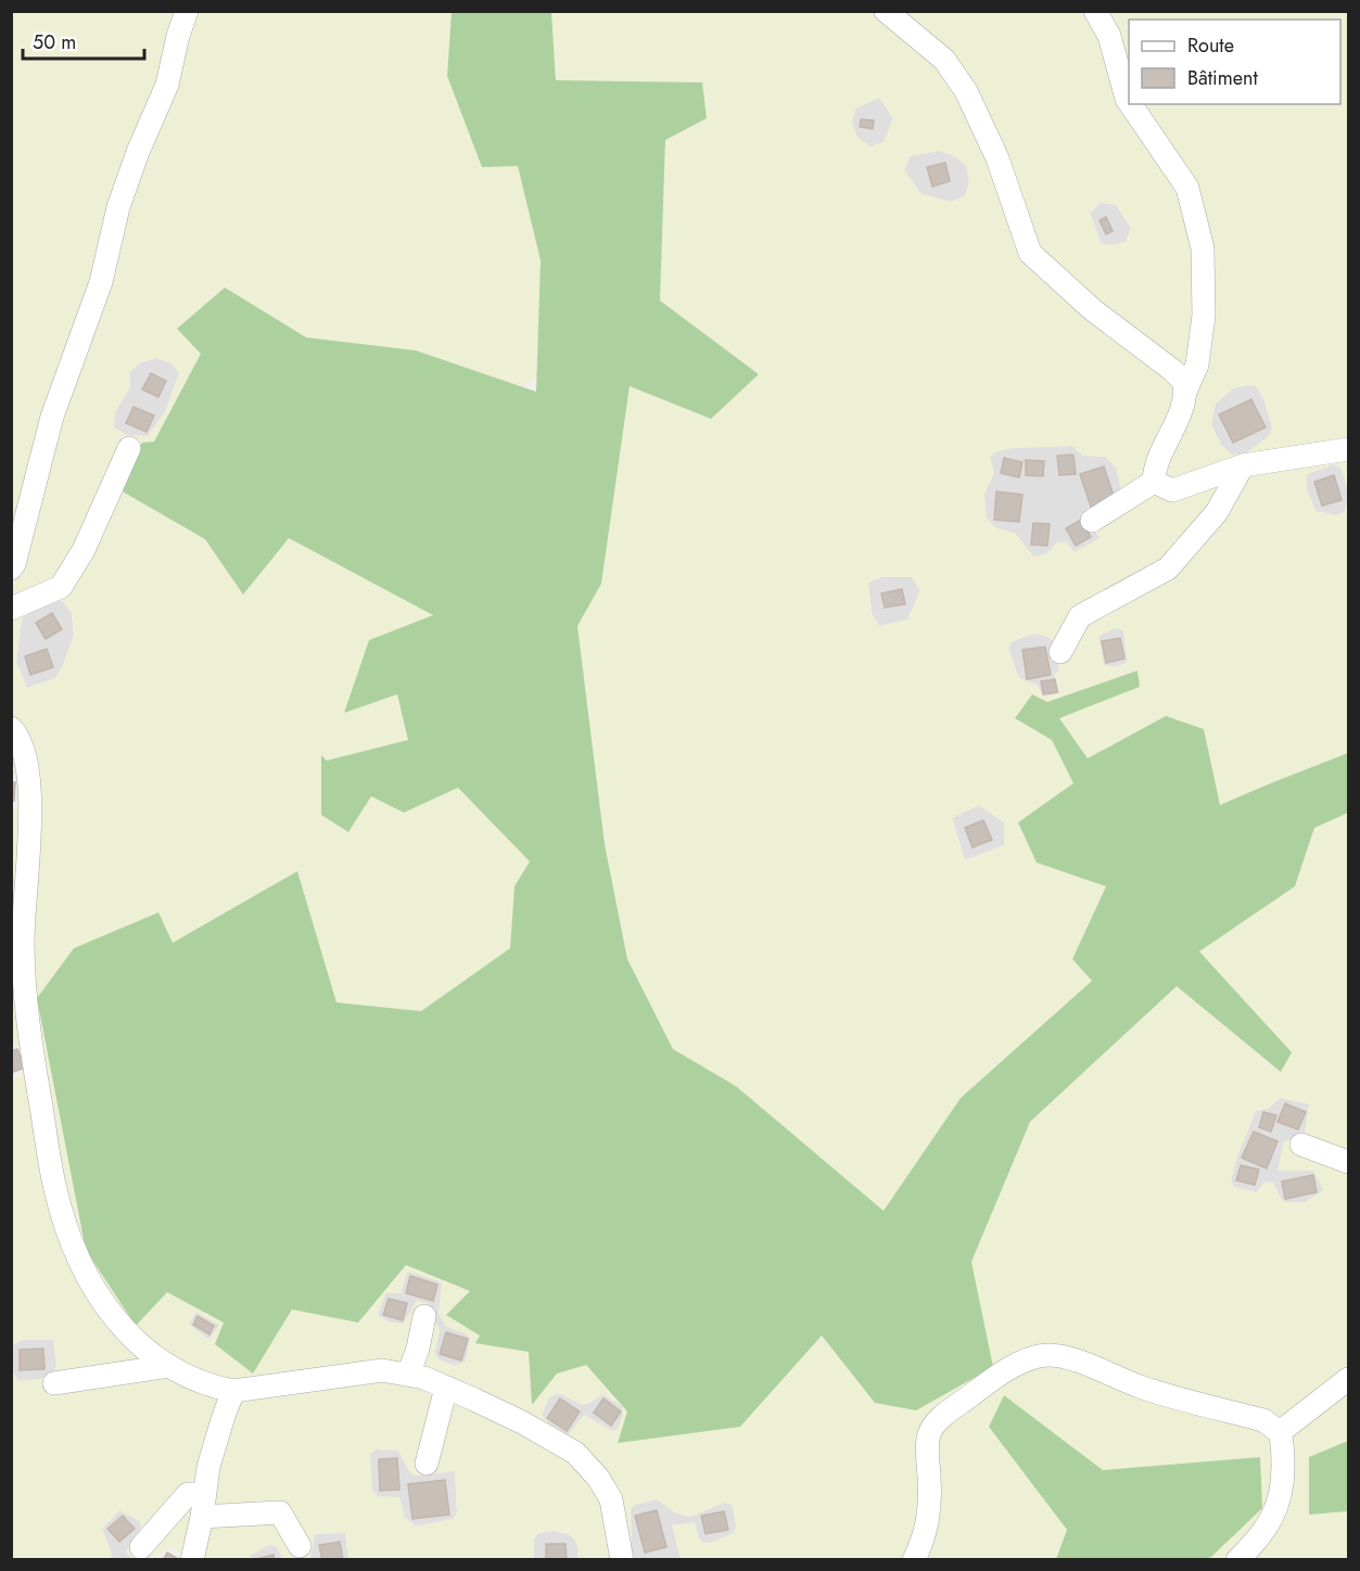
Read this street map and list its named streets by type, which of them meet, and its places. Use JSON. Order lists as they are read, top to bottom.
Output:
{
  "legend": ["Route", "Bâtiment"],
  "scale_bar": "50 m"
}
